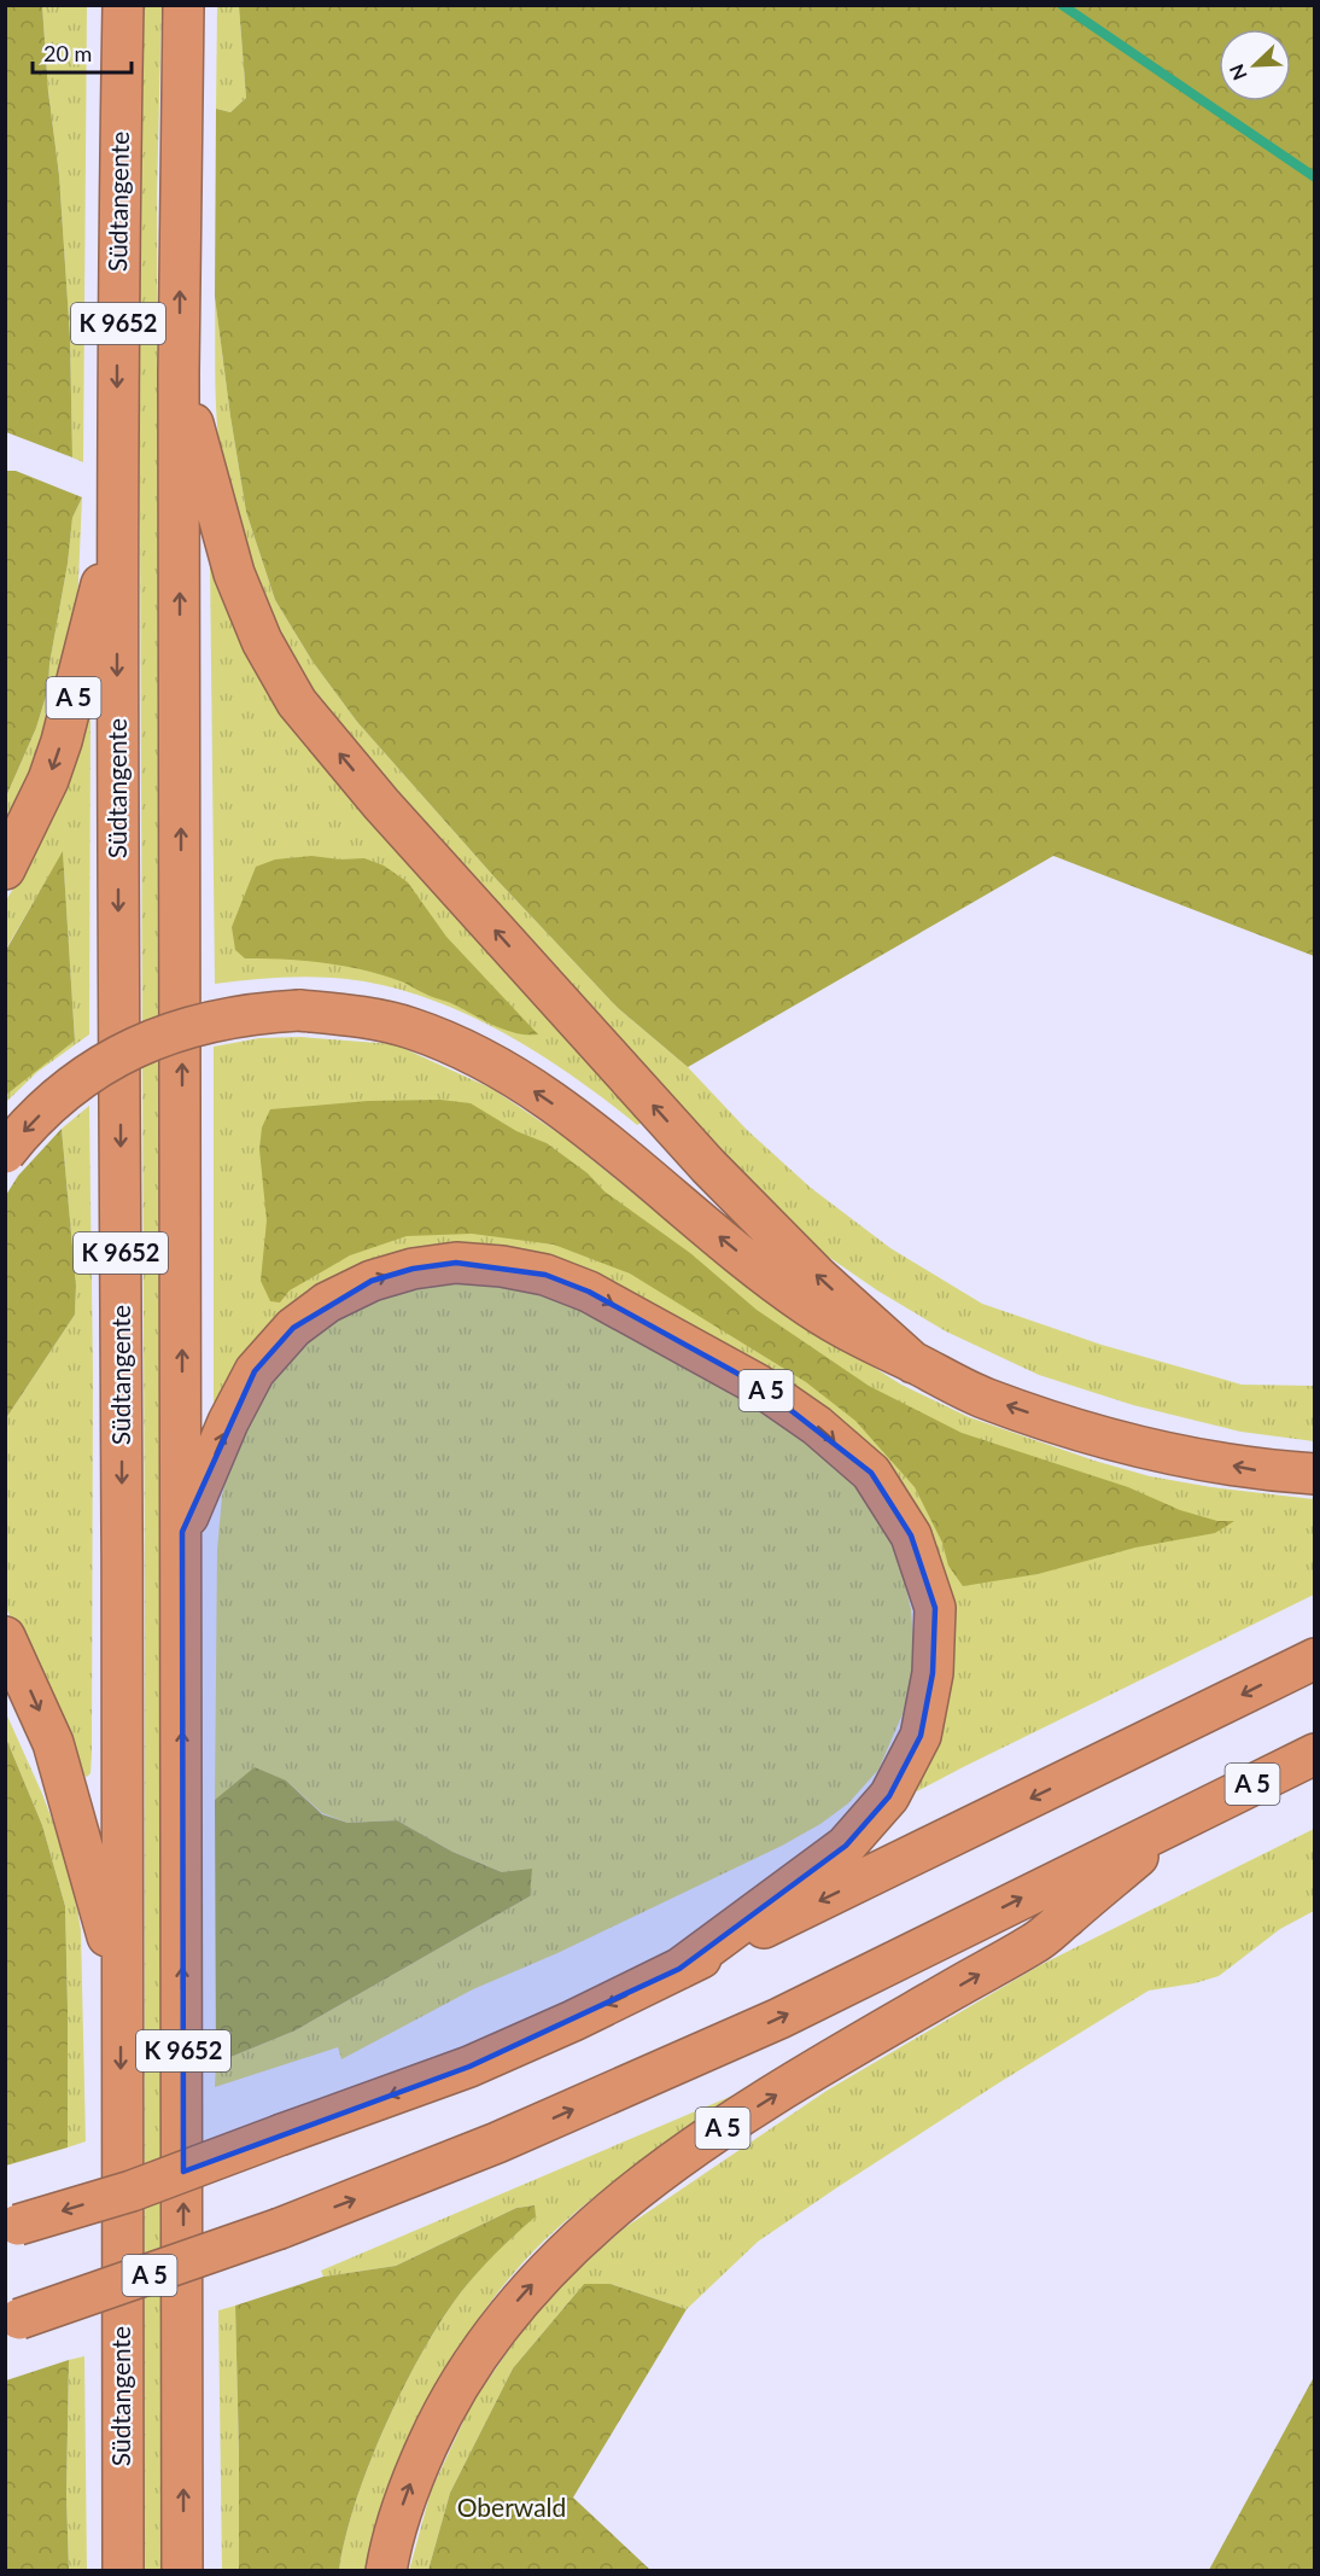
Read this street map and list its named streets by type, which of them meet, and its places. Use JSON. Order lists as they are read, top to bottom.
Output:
{
  "streets": {
    "highway": ["Südtangente", "K 9652", "A 5"]
  },
  "crossings": [
    ["Südtangente", "K 9652"],
    ["Südtangente", "A 5"],
    ["K 9652", "A 5"]
  ],
  "parks": ["Oberwald"],
  "scale_bar": "20 m",
  "north": "bottom left"
}
